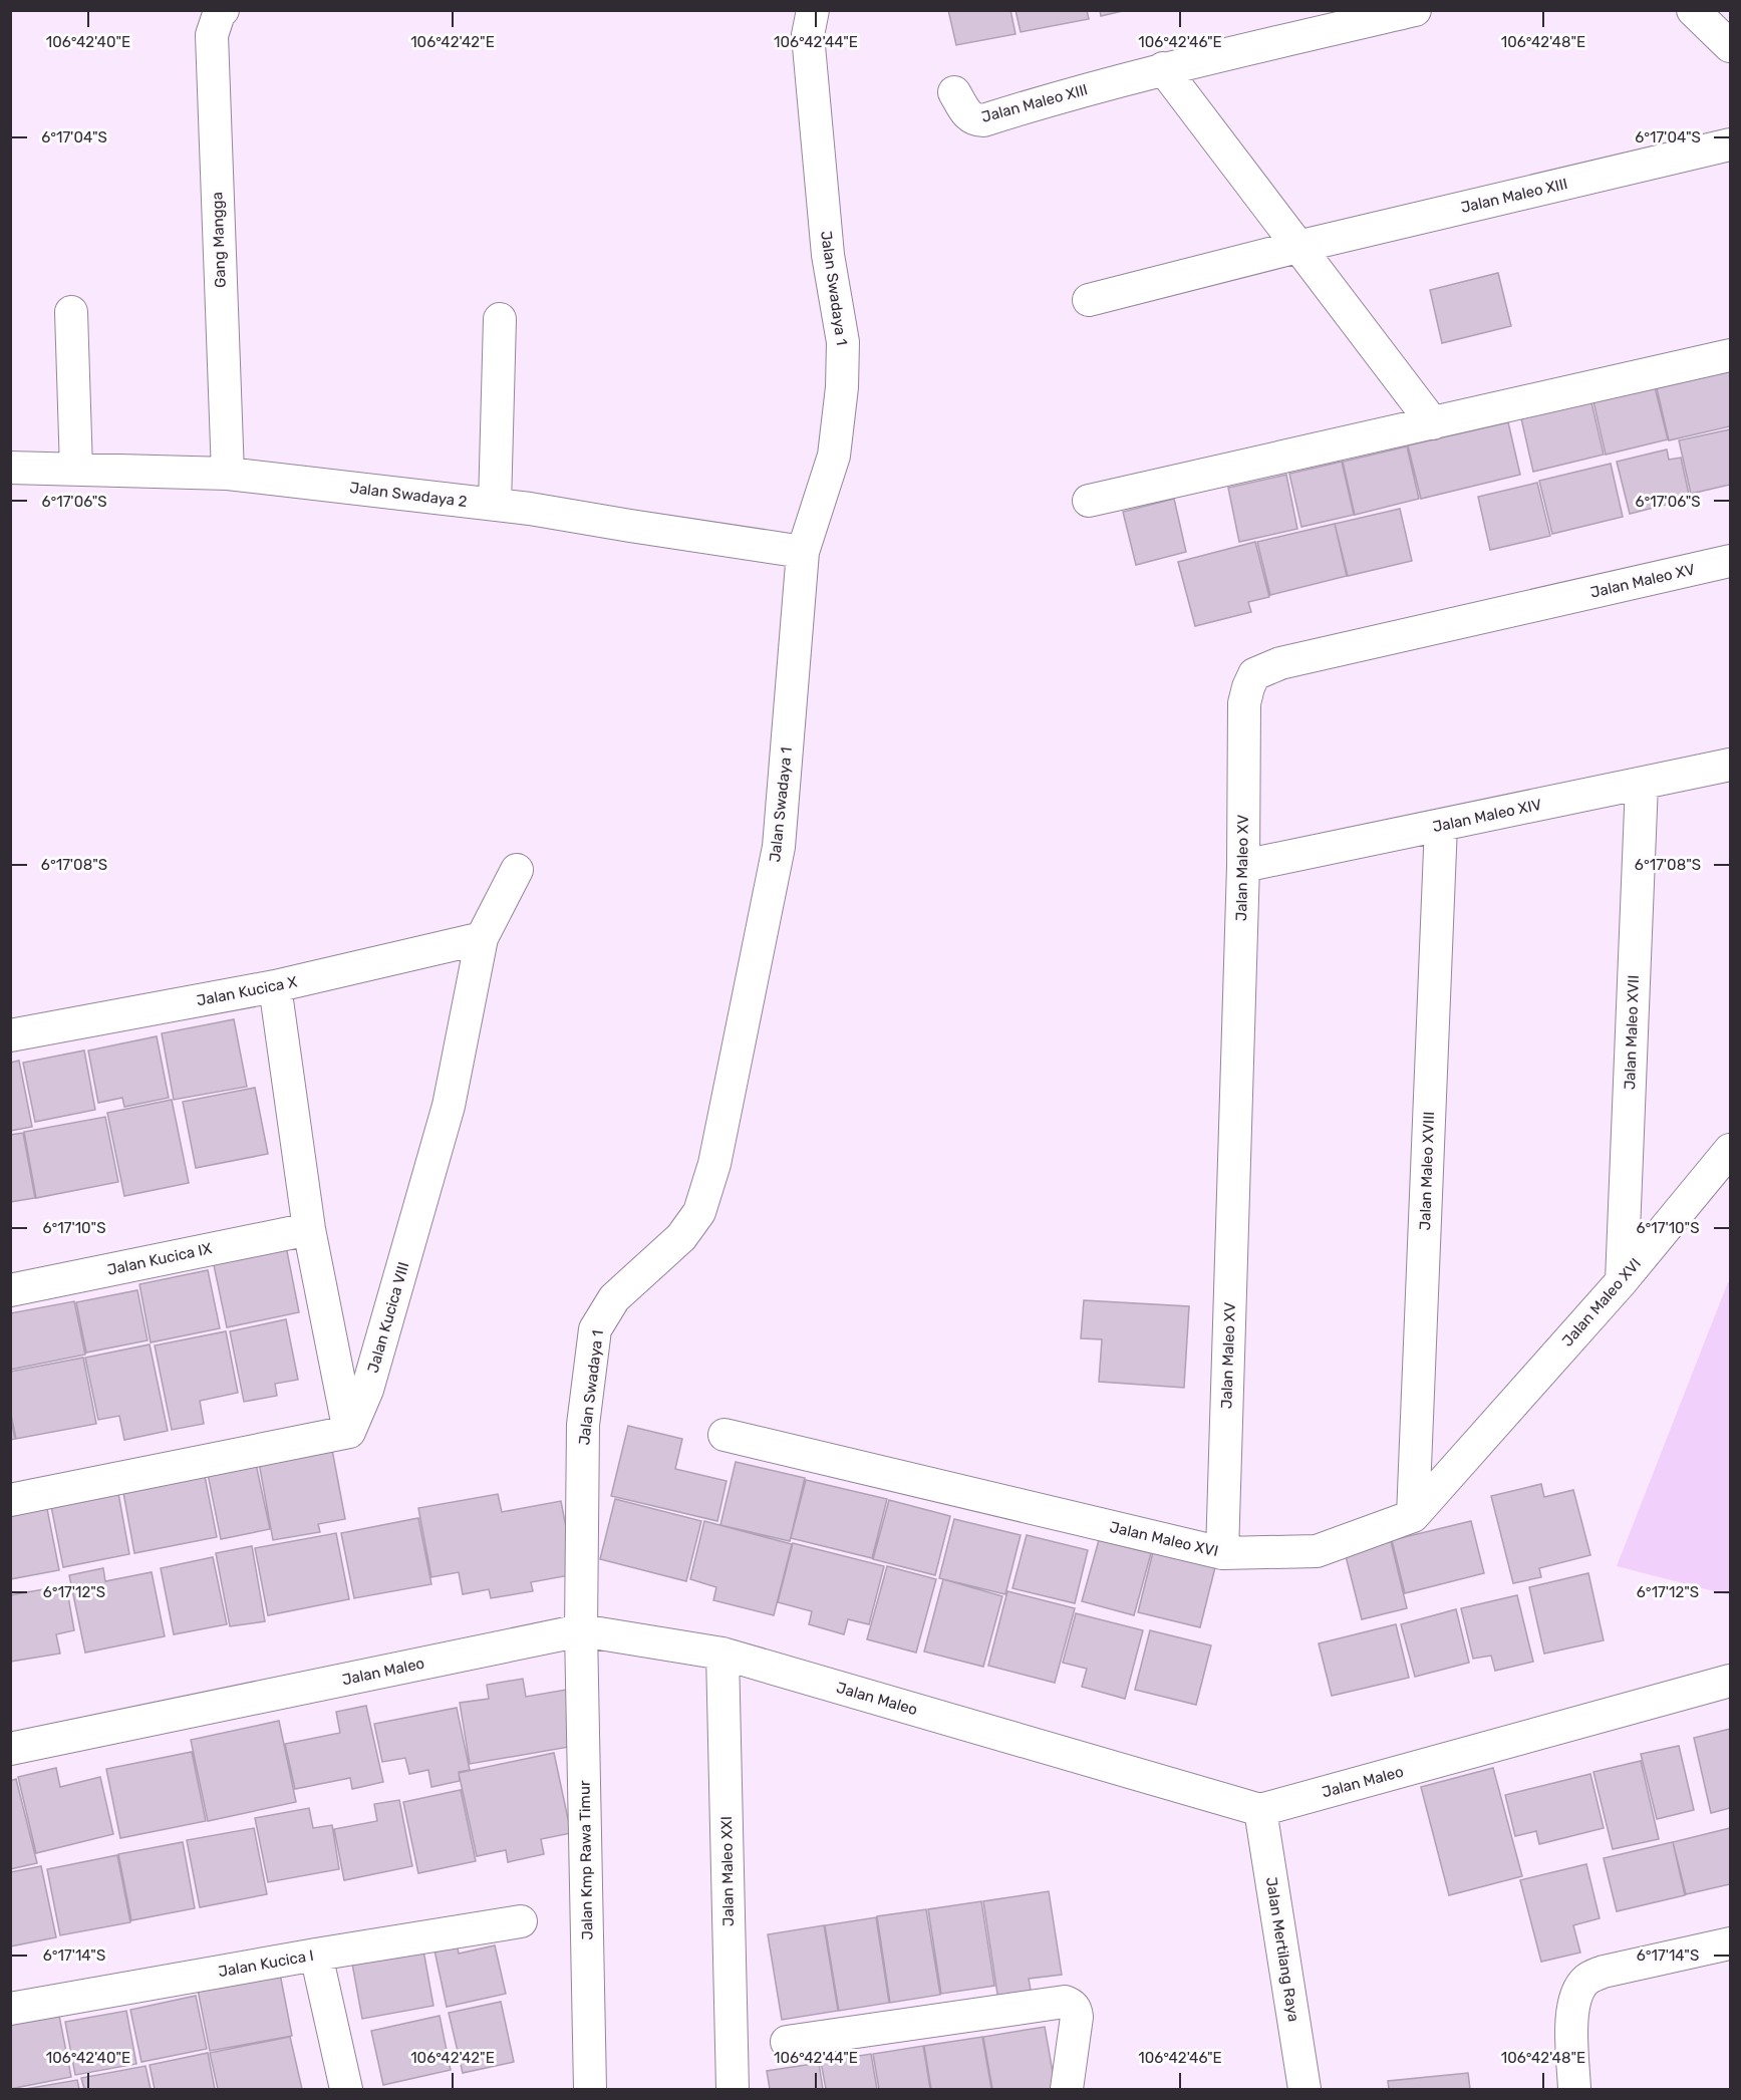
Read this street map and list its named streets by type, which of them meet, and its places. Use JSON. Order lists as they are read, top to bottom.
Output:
{
  "streets": {
    "street": [
      "Jalan Maleo XIII",
      "Gang Mangga",
      "Jalan Swadaya 1",
      "Jalan Swadaya 2",
      "Jalan Maleo XV",
      "Jalan Maleo XIV",
      "Jalan Kucica X",
      "Jalan Maleo XVII",
      "Jalan Maleo XVIII",
      "Jalan Kucica IX",
      "Jalan Maleo XVI",
      "Jalan Kucica VIII",
      "Jalan Maleo",
      "Jalan Kmp Rawa Timur",
      "Jalan Maleo XXI",
      "Jalan Mertilang Raya",
      "Jalan Kucica I"
    ]
  },
  "crossings": [
    ["Gang Mangga", "Jalan Swadaya 2"],
    ["Jalan Swadaya 1", "Jalan Swadaya 2"],
    ["Jalan Swadaya 1", "Jalan Maleo"],
    ["Jalan Swadaya 1", "Jalan Kmp Rawa Timur"],
    ["Jalan Maleo XV", "Jalan Maleo XIV"],
    ["Jalan Maleo XV", "Jalan Maleo XVI"],
    ["Jalan Maleo XIV", "Jalan Maleo XVII"],
    ["Jalan Maleo XIV", "Jalan Maleo XVIII"],
    ["Jalan Kucica X", "Jalan Kucica VIII"],
    ["Jalan Maleo XVII", "Jalan Maleo XVI"],
    ["Jalan Maleo XVIII", "Jalan Maleo XVI"],
    ["Jalan Maleo", "Jalan Kmp Rawa Timur"],
    ["Jalan Maleo", "Jalan Maleo XXI"],
    ["Jalan Maleo", "Jalan Mertilang Raya"]
  ],
  "coordinates": [
    "106°42'40\"E",
    "106°42'42\"E",
    "106°42'44\"E",
    "106°42'46\"E",
    "106°42'48\"E",
    "6°17'04\"S",
    "6°17'06\"S",
    "6°17'08\"S",
    "6°17'10\"S",
    "6°17'12\"S",
    "6°17'14\"S"
  ]
}
